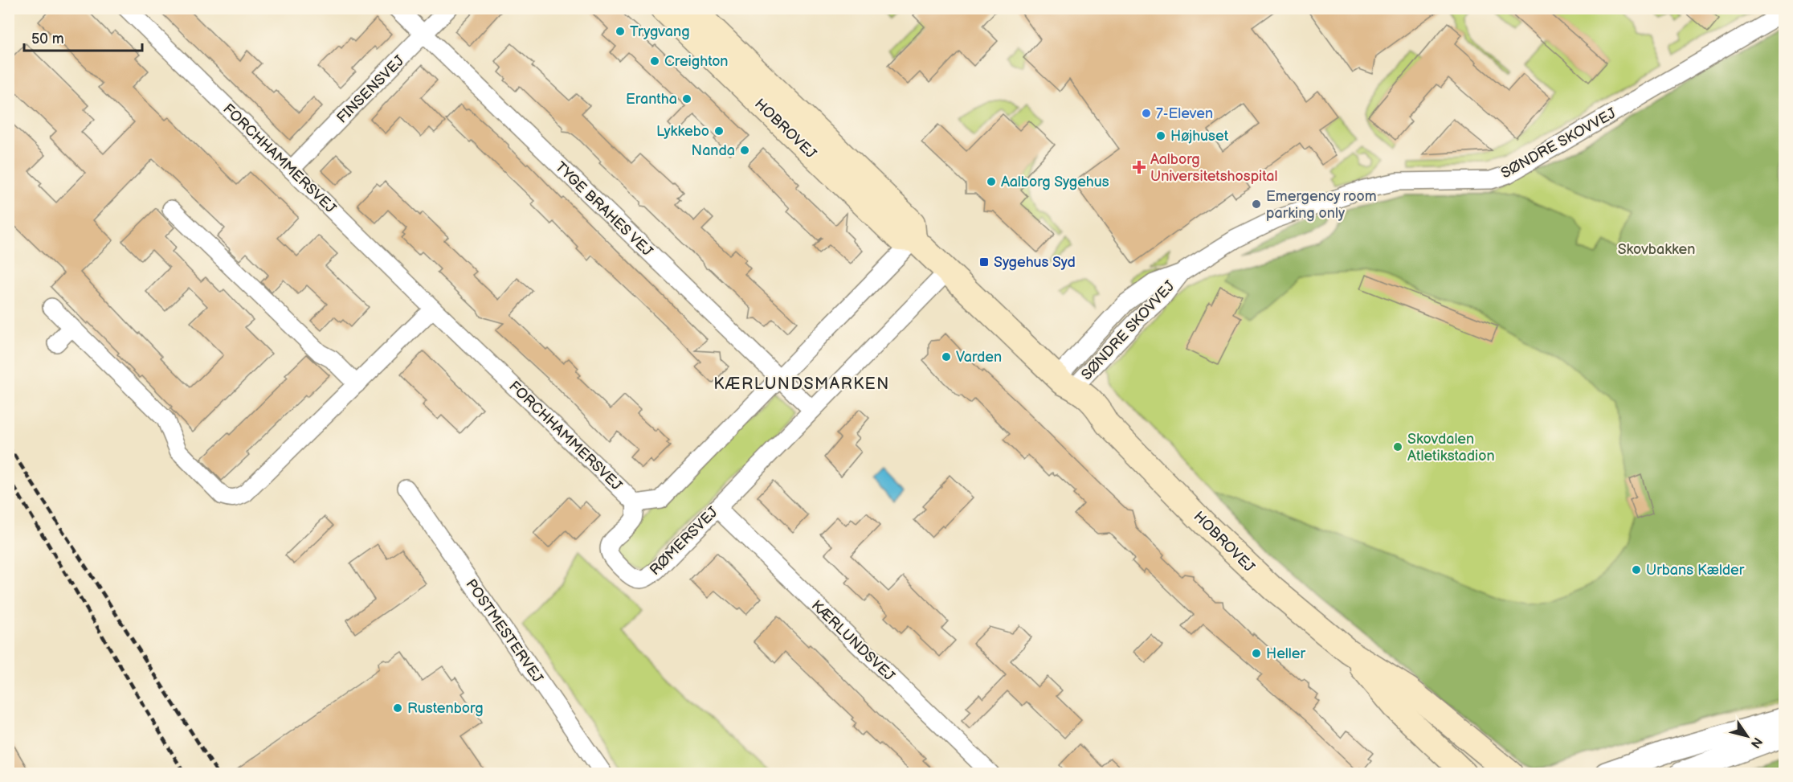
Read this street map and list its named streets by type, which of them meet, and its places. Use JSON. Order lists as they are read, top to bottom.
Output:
{
  "streets": {
    "main road": ["HOBROVEJ"],
    "street": [
      "FINSENSVEJ",
      "SØNDRE SKOVVEJ",
      "FORCHHAMMERSVEJ",
      "TYGE BRAHES VEJ",
      "RØMERSVEJ",
      "POSTMESTERVEJ",
      "KÆRLUNDSVEJ"
    ]
  },
  "crossings": [
    ["FINSENSVEJ", "FORCHHAMMERSVEJ"],
    ["FINSENSVEJ", "TYGE BRAHES VEJ"],
    ["HOBROVEJ", "SØNDRE SKOVVEJ"],
    ["HOBROVEJ", "RØMERSVEJ"],
    ["FORCHHAMMERSVEJ", "RØMERSVEJ"],
    ["TYGE BRAHES VEJ", "RØMERSVEJ"],
    ["RØMERSVEJ", "KÆRLUNDSVEJ"]
  ],
  "districts": ["KÆRLUNDSMARKEN"],
  "parks": ["Skovbakken"],
  "places": {
    "other": [
      "Trygvang",
      "Creighton",
      "Erantha",
      "7-Eleven",
      "Lykkebo",
      "Højhuset",
      "Nanda",
      "Aalborg Sygehus",
      "Emergency room parking only",
      "Varden",
      "Skovdalen Atletikstadion",
      "Urbans Kælder",
      "Heller",
      "Rustenborg"
    ],
    "health": ["Aalborg Universitetshospital"],
    "transit": ["Sygehus Syd"]
  },
  "scale_bar": "50 m",
  "north": "bottom right"
}
